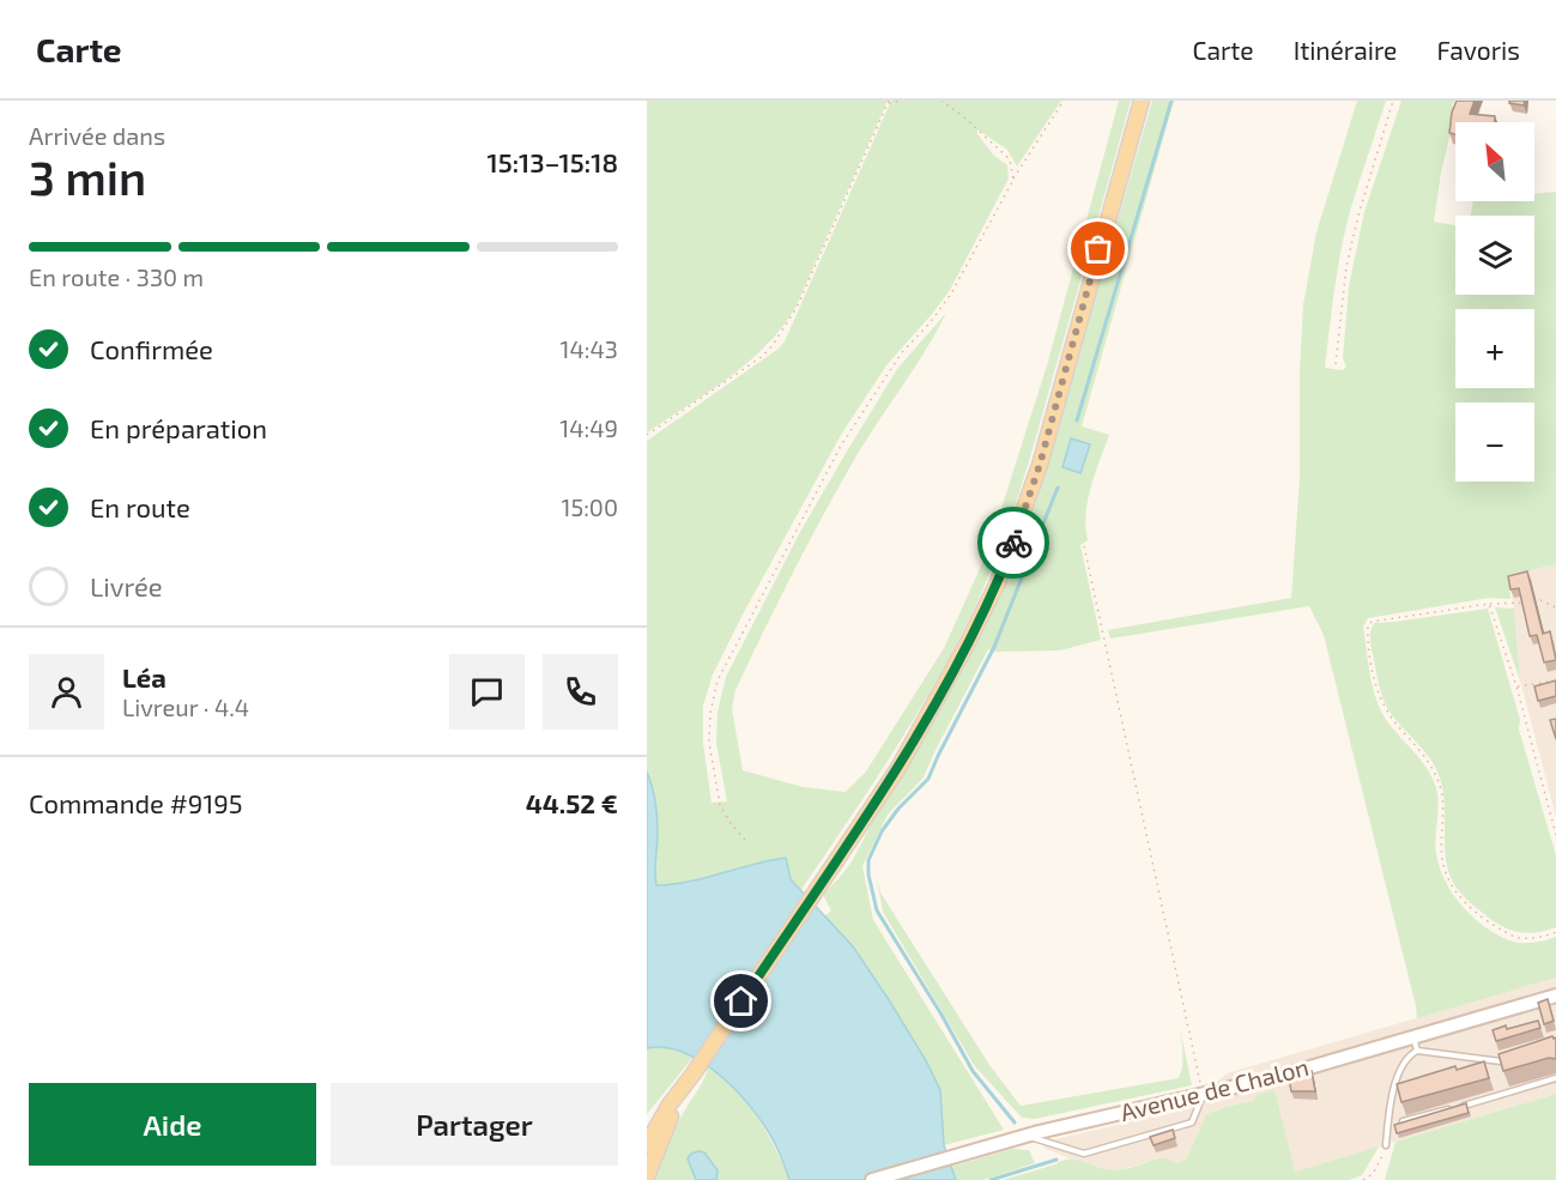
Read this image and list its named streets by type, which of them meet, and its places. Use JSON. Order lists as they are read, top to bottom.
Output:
{
  "streets": {
    "main road": ["Avenue de Chalon"]
  },
  "north": "top left",
  "page": {
    "header": "Carte",
    "nav": ["Carte", "Itinéraire", "Favoris"],
    "heading": ["3 min", "Arrivée dans", "15:13–15:18"],
    "panel": [
      "Léa",
      "Livreur · 4.4",
      "Commande #9195",
      "44.52 €"
    ],
    "map_buttons": ["+", "−"],
    "bar": "En route · 330 m",
    "list": [
      ["Confirmée", "14:43"],
      ["En préparation", "14:49"],
      ["En route", "15:00"],
      "Livrée"
    ],
    "buttons": ["Aide", "Partager"]
  }
}
